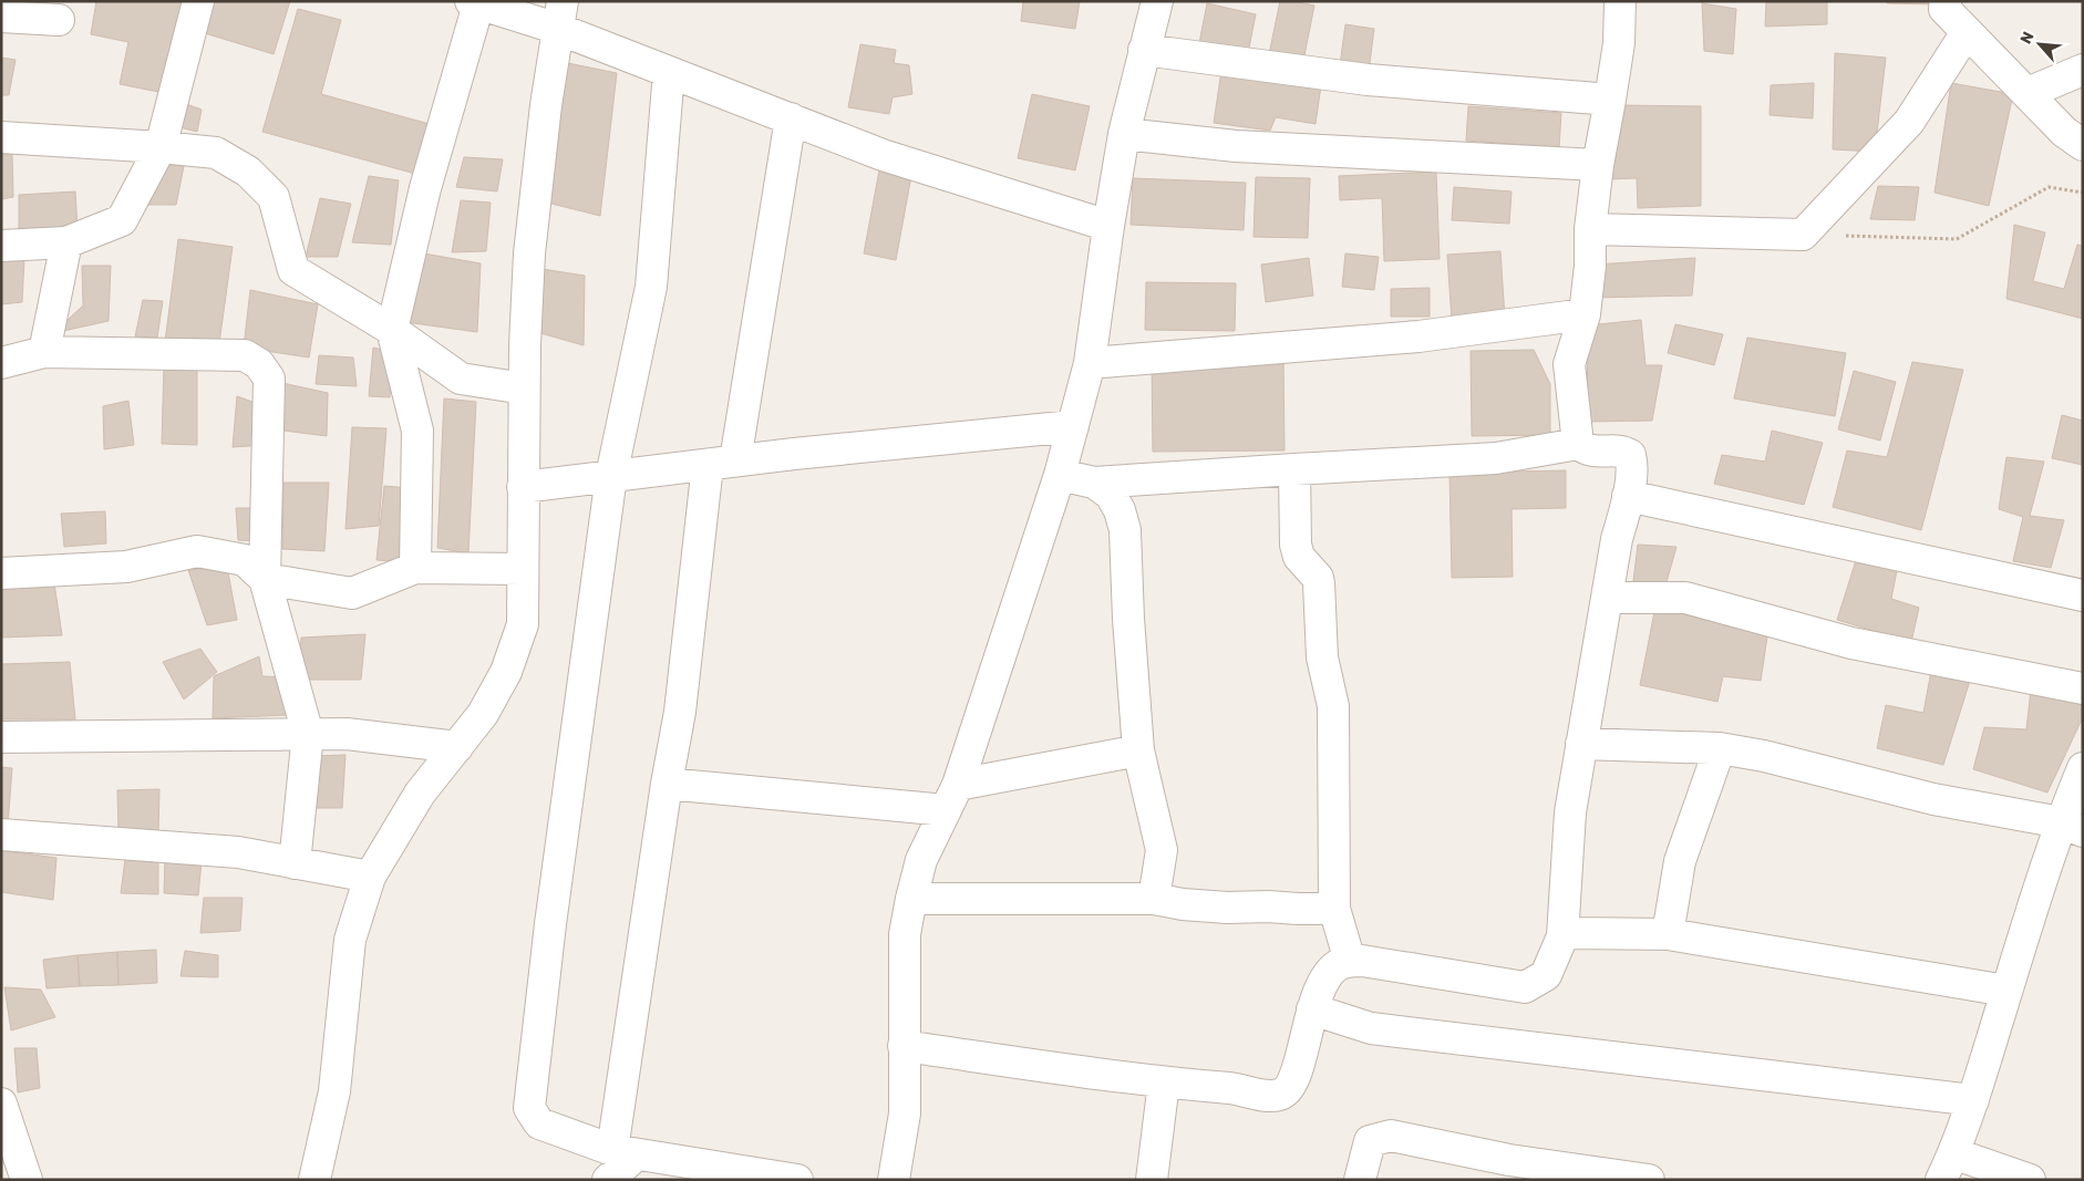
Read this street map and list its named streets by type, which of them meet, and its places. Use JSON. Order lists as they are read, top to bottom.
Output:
{
  "north": "top left"
}
